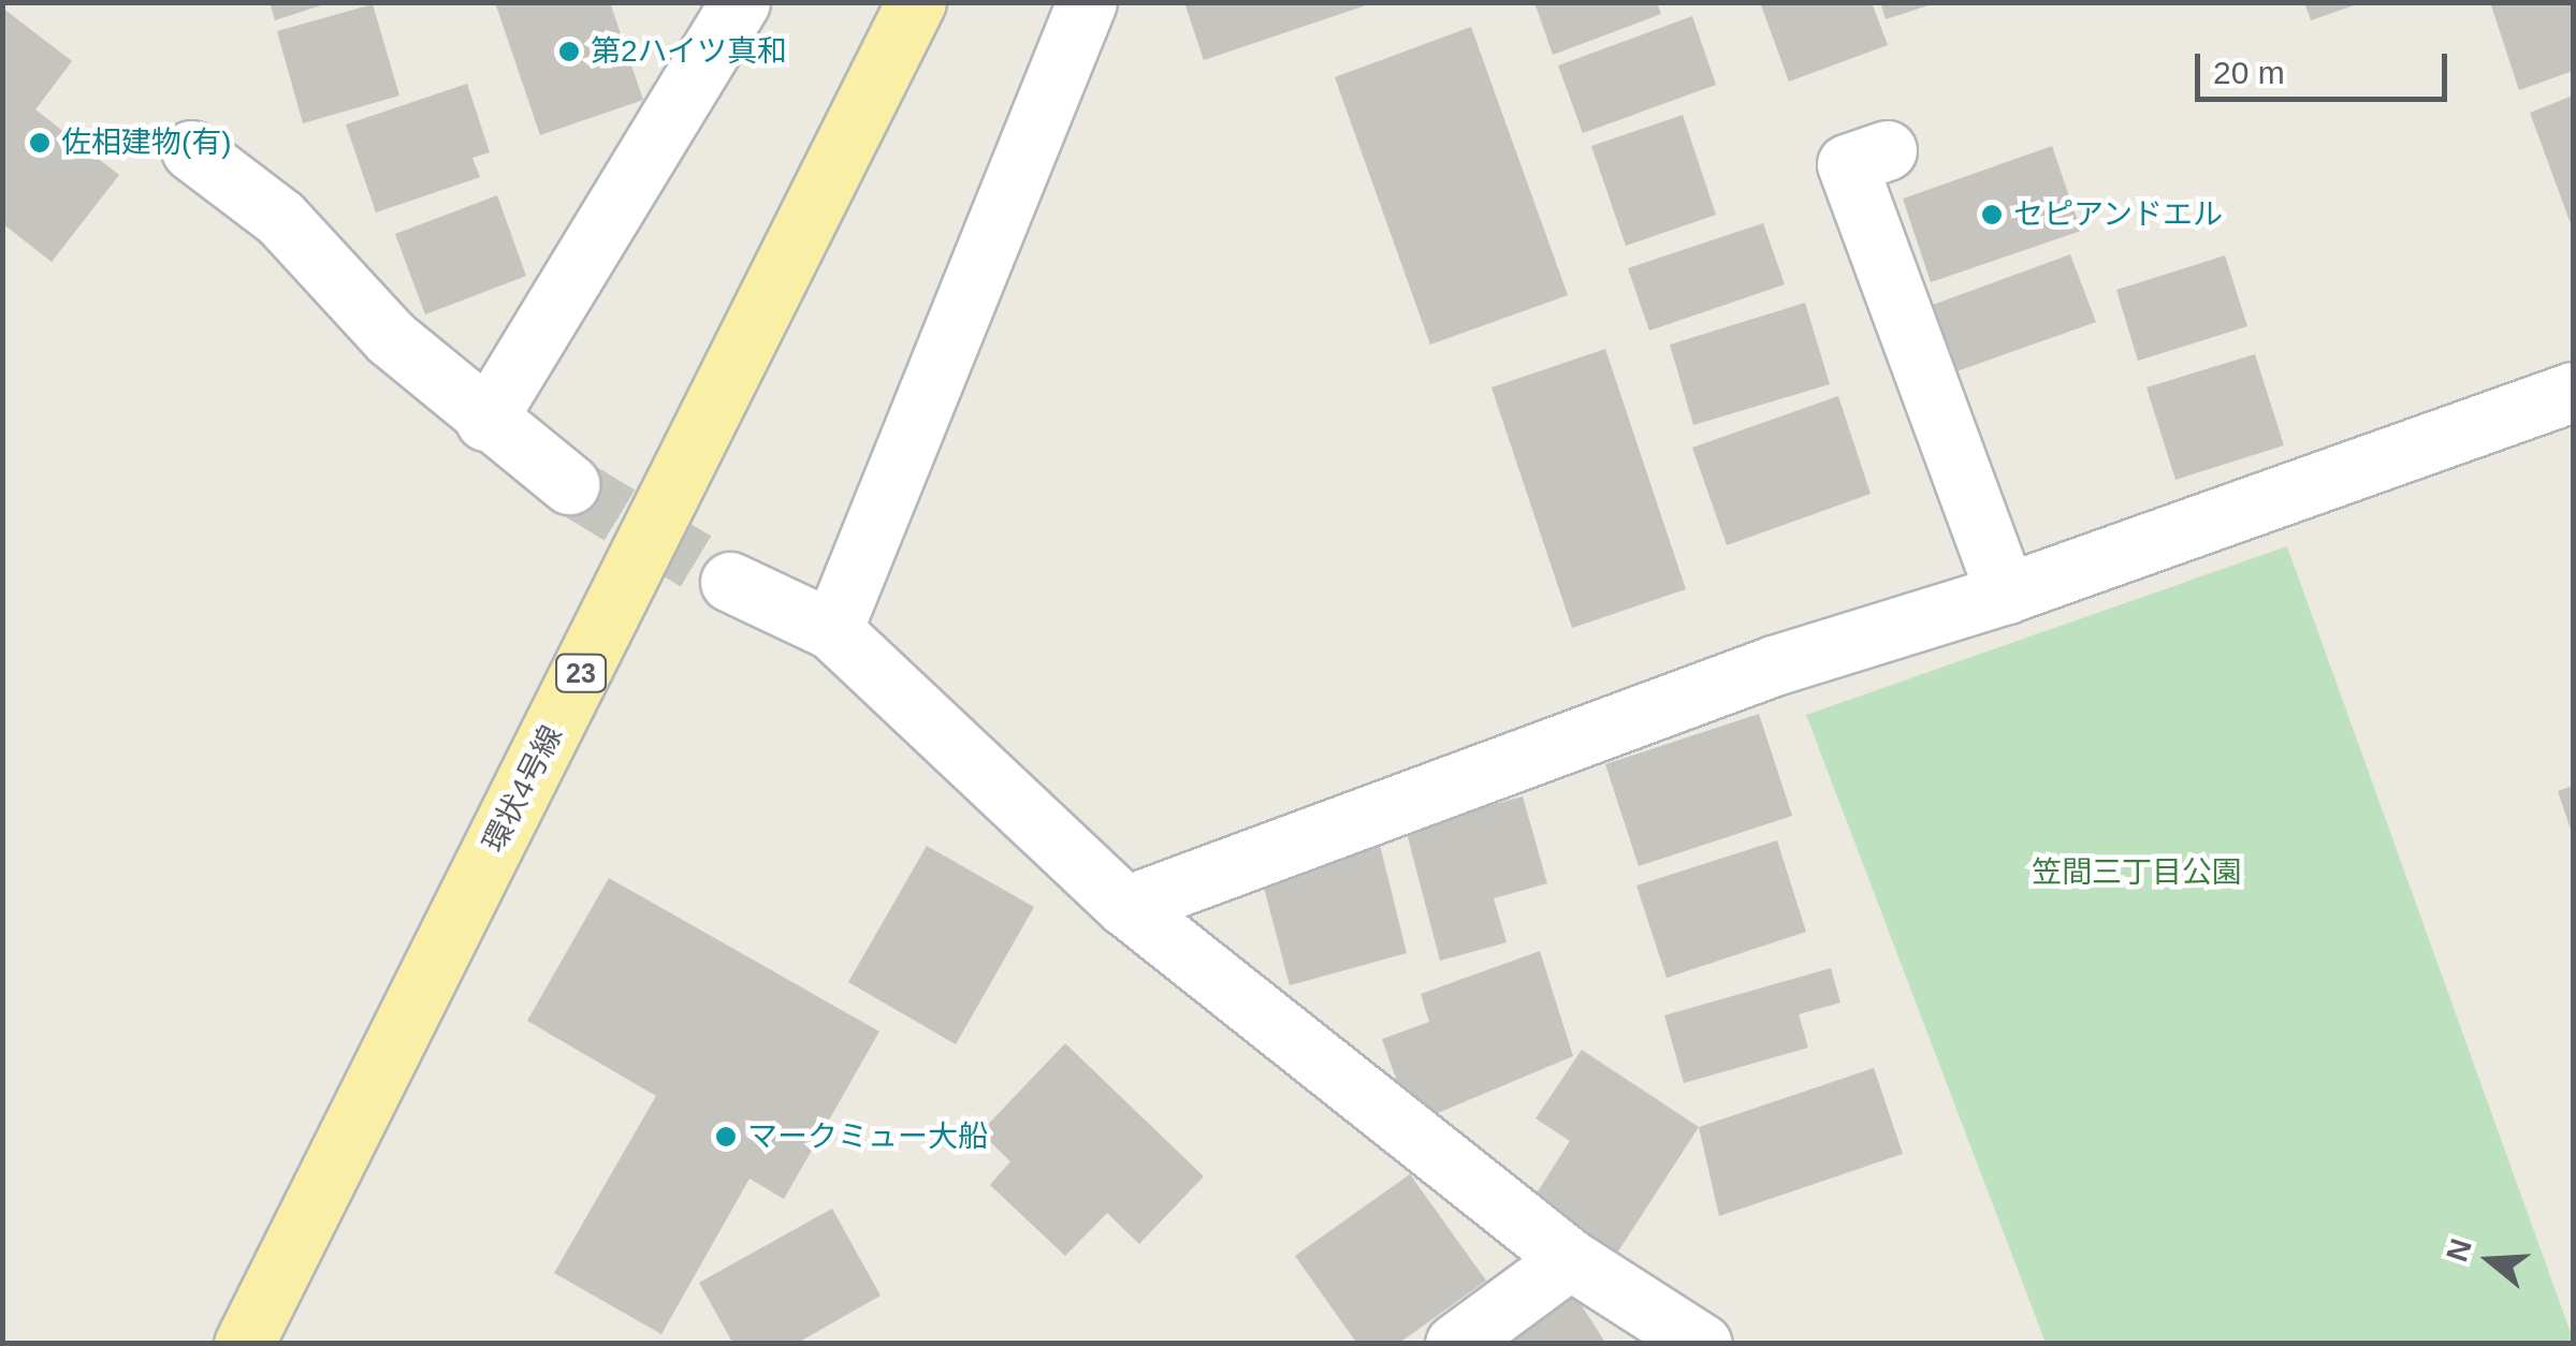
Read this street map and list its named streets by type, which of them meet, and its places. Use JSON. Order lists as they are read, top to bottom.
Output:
{
  "streets": {
    "main road": ["23", "環状4号線"]
  },
  "parks": ["笠間三丁目公園"],
  "places": [
    "第2ハイツ真和",
    "佐相建物(有)",
    "セピアンドエル",
    "マークミュー大船"
  ],
  "scale_bar": "20 m",
  "north": "left"
}
